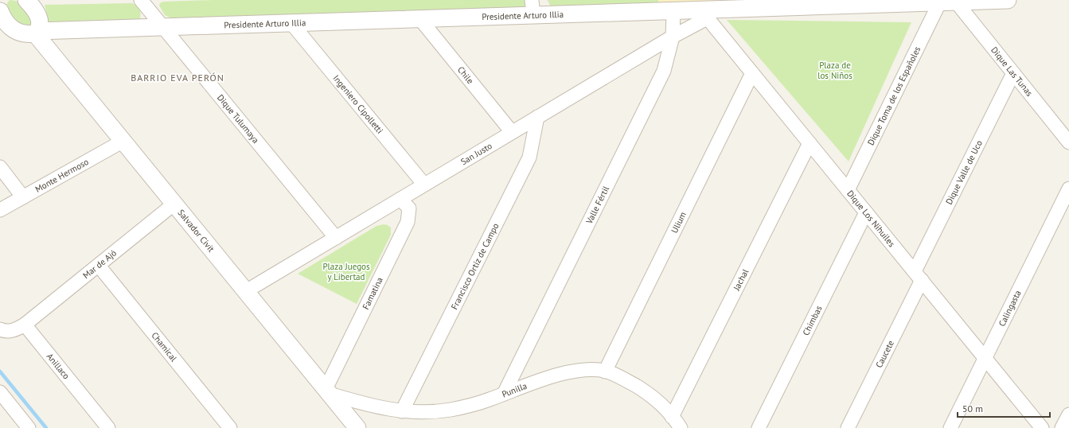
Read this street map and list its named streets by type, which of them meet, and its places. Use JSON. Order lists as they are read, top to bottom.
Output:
{
  "streets": {
    "street": [
      "Presidente Arturo Illia",
      "Dique Las Tunas",
      "Chile",
      "Dique Toma de los Españoles",
      "Ingeniero Cipolletti",
      "Dique Tulumaya",
      "San Justo",
      "Dique Valle de Uco",
      "Monte Hermoso",
      "Valle Fértil",
      "Dique Los Nihuiles",
      "Ulium",
      "Salvador Civit",
      "Mar de Ajó",
      "Francisco Ortíz de Campo",
      "Jachal",
      "Famatina",
      "Calingasta",
      "Chimbas",
      "Chamical",
      "Caucete",
      "Anillaco",
      "Punilla"
    ]
  },
  "crossings": [
    ["Presidente Arturo Illia", "Dique Las Tunas"],
    ["Presidente Arturo Illia", "Chile"],
    ["Presidente Arturo Illia", "Dique Toma de los Españoles"],
    ["Presidente Arturo Illia", "Ingeniero Cipolletti"],
    ["Presidente Arturo Illia", "Dique Tulumaya"],
    ["Presidente Arturo Illia", "San Justo"],
    ["Presidente Arturo Illia", "Valle Fértil"],
    ["Presidente Arturo Illia", "Dique Los Nihuiles"],
    ["Presidente Arturo Illia", "Salvador Civit"],
    ["Dique Las Tunas", "Dique Toma de los Españoles"],
    ["Dique Las Tunas", "Dique Valle de Uco"],
    ["Chile", "San Justo"],
    ["Dique Toma de los Españoles", "Dique Los Nihuiles"],
    ["Ingeniero Cipolletti", "San Justo"],
    ["Dique Tulumaya", "San Justo"],
    ["San Justo", "Valle Fértil"],
    ["San Justo", "Dique Los Nihuiles"],
    ["San Justo", "Salvador Civit"],
    ["San Justo", "Francisco Ortíz de Campo"],
    ["San Justo", "Famatina"],
    ["Dique Valle de Uco", "Dique Los Nihuiles"],
    ["Dique Valle de Uco", "Caucete"],
    ["Monte Hermoso", "Salvador Civit"],
    ["Valle Fértil", "Punilla"],
    ["Dique Los Nihuiles", "Ulium"],
    ["Dique Los Nihuiles", "Jachal"],
    ["Dique Los Nihuiles", "Calingasta"],
    ["Dique Los Nihuiles", "Chimbas"],
    ["Dique Los Nihuiles", "Caucete"],
    ["Ulium", "Punilla"],
    ["Salvador Civit", "Mar de Ajó"],
    ["Salvador Civit", "Famatina"],
    ["Salvador Civit", "Punilla"],
    ["Mar de Ajó", "Chamical"],
    ["Mar de Ajó", "Anillaco"],
    ["Francisco Ortíz de Campo", "Punilla"],
    ["Jachal", "Punilla"],
    ["Famatina", "Punilla"]
  ],
  "districts": ["BARRIO EVA PERÓN"],
  "parks": ["Plaza de los Niños", "Plaza Juegos y Libertad"],
  "scale_bar": "50 m"
}
